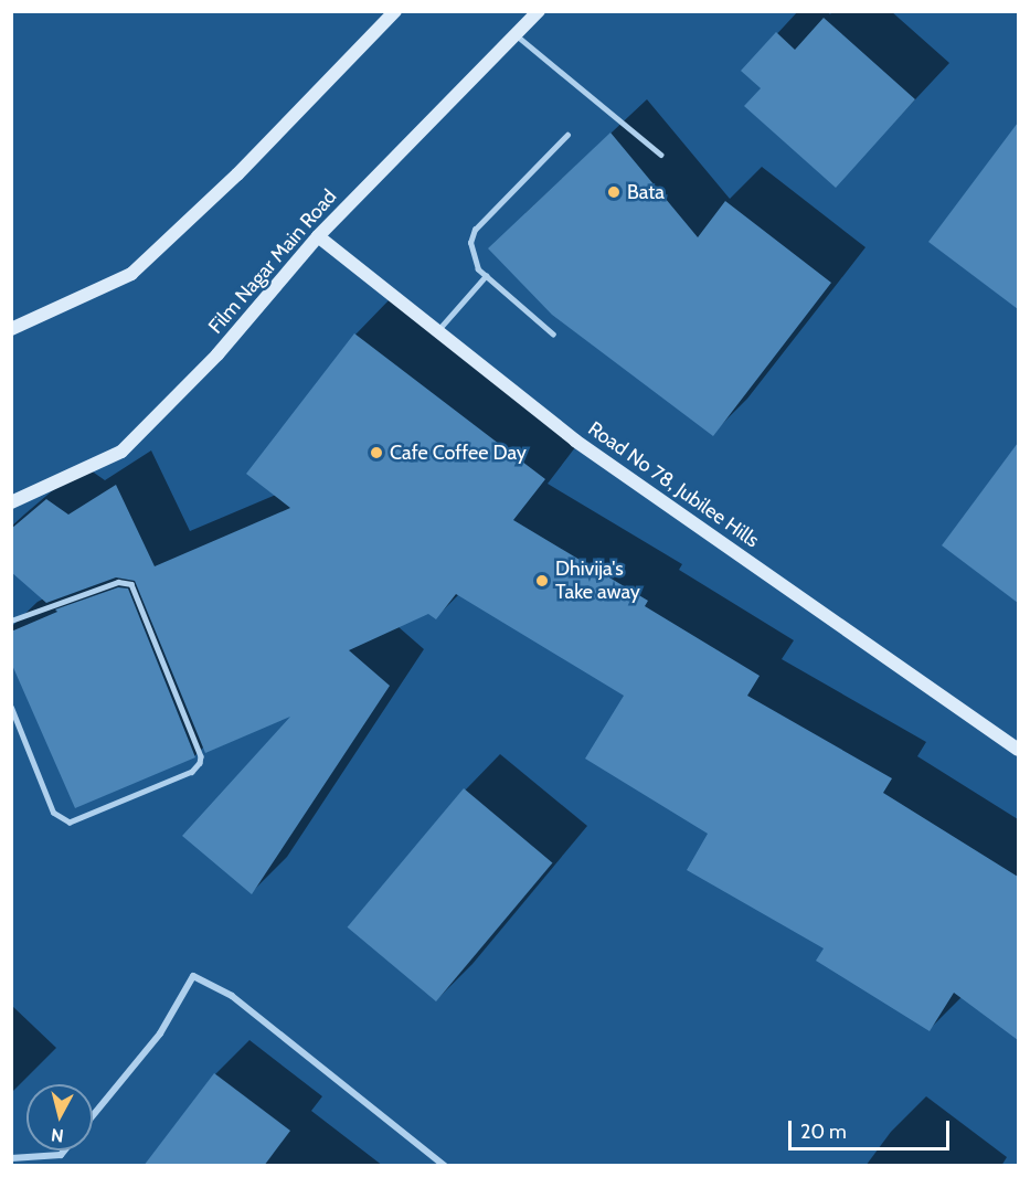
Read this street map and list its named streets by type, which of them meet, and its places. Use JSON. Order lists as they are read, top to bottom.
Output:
{
  "streets": {
    "main road": ["Film Nagar Main Road", "Road No 78, Jubilee Hills"]
  },
  "crossings": [
    ["Film Nagar Main Road", "Road No 78, Jubilee Hills"]
  ],
  "places": ["Bata", "Cafe Coffee Day", "Dhivija's Take away"],
  "scale_bar": "20 m",
  "north": "bottom"
}
